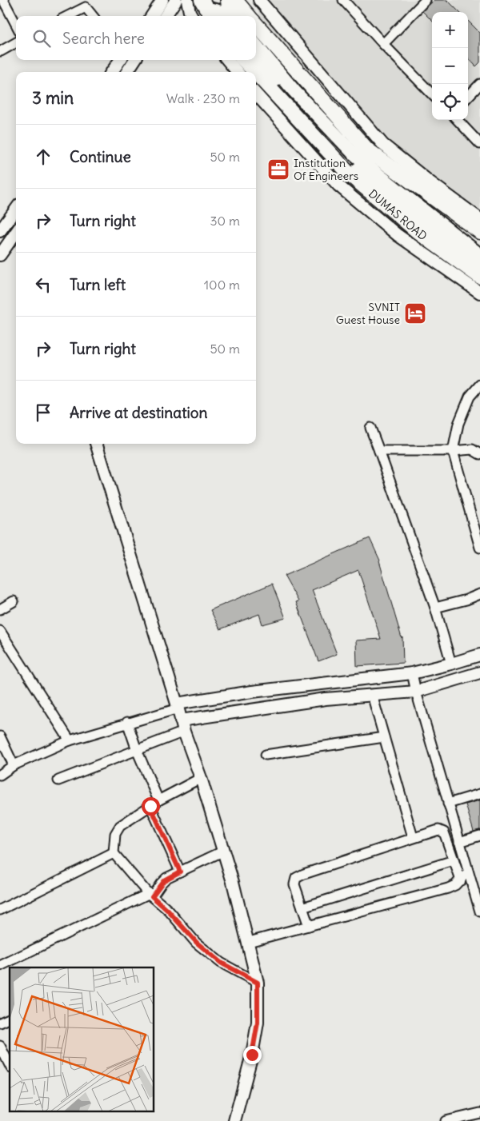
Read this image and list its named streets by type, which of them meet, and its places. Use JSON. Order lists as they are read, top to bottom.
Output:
{
  "streets": {
    "main road": ["DUMAS ROAD"]
  },
  "places": {
    "office": ["Institution Of Engineers"],
    "hotel": ["SVNIT Guest House"]
  },
  "page": {
    "map_buttons": ["+", "−"],
    "search": "Search here",
    "heading": ["3 min", "Walk · 230 m"],
    "list": [
      ["Continue", "50 m"],
      ["Turn right", "30 m"],
      ["Turn left", "100 m"],
      ["Turn right", "50 m"],
      "Arrive at destination"
    ]
  }
}
